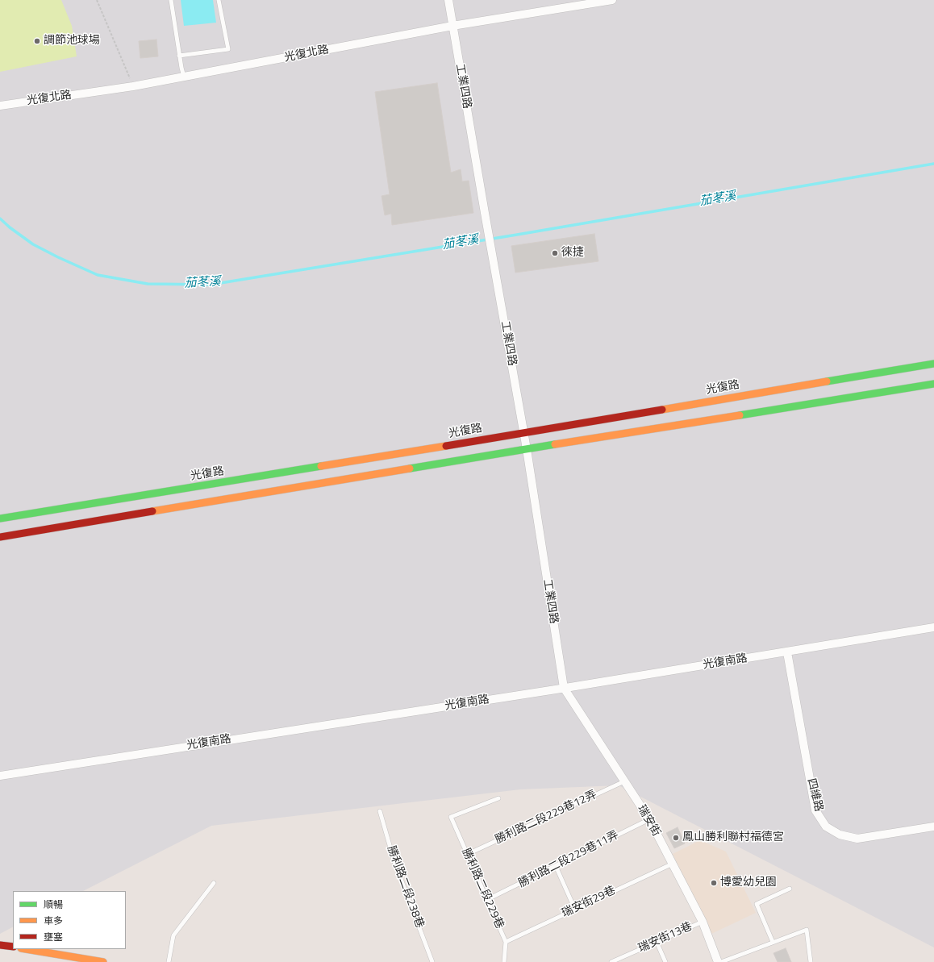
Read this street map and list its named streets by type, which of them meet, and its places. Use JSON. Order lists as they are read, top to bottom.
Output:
{
  "streets": {
    "street": [
      "光復北路",
      "工業四路",
      "光復路",
      "光復南路",
      "四維路",
      "瑞安街"
    ],
    "lane": [
      "勝利路二段229巷12弄",
      "勝利路二段229巷11弄",
      "勝利路二段238巷",
      "勝利路二段229巷",
      "瑞安街29巷",
      "瑞安街13巷"
    ]
  },
  "crossings": [
    ["光復北路", "工業四路"],
    ["工業四路", "光復路"],
    ["工業四路", "光復南路"],
    ["工業四路", "瑞安街"],
    ["光復南路", "四維路"],
    ["光復南路", "瑞安街"],
    ["勝利路二段229巷12弄", "瑞安街"],
    ["勝利路二段229巷12弄", "勝利路二段229巷"],
    ["瑞安街", "勝利路二段229巷11弄"],
    ["瑞安街", "瑞安街29巷"],
    ["瑞安街", "瑞安街13巷"],
    ["勝利路二段229巷11弄", "勝利路二段229巷"],
    ["勝利路二段229巷", "瑞安街29巷"]
  ],
  "water": ["茄苳溪"],
  "places": [
    "調節池球場",
    "徠捷",
    "鳳山勝利聯村福德宮",
    "博愛幼兒園"
  ],
  "legend": ["順暢", "車多", "壅塞"]
}
